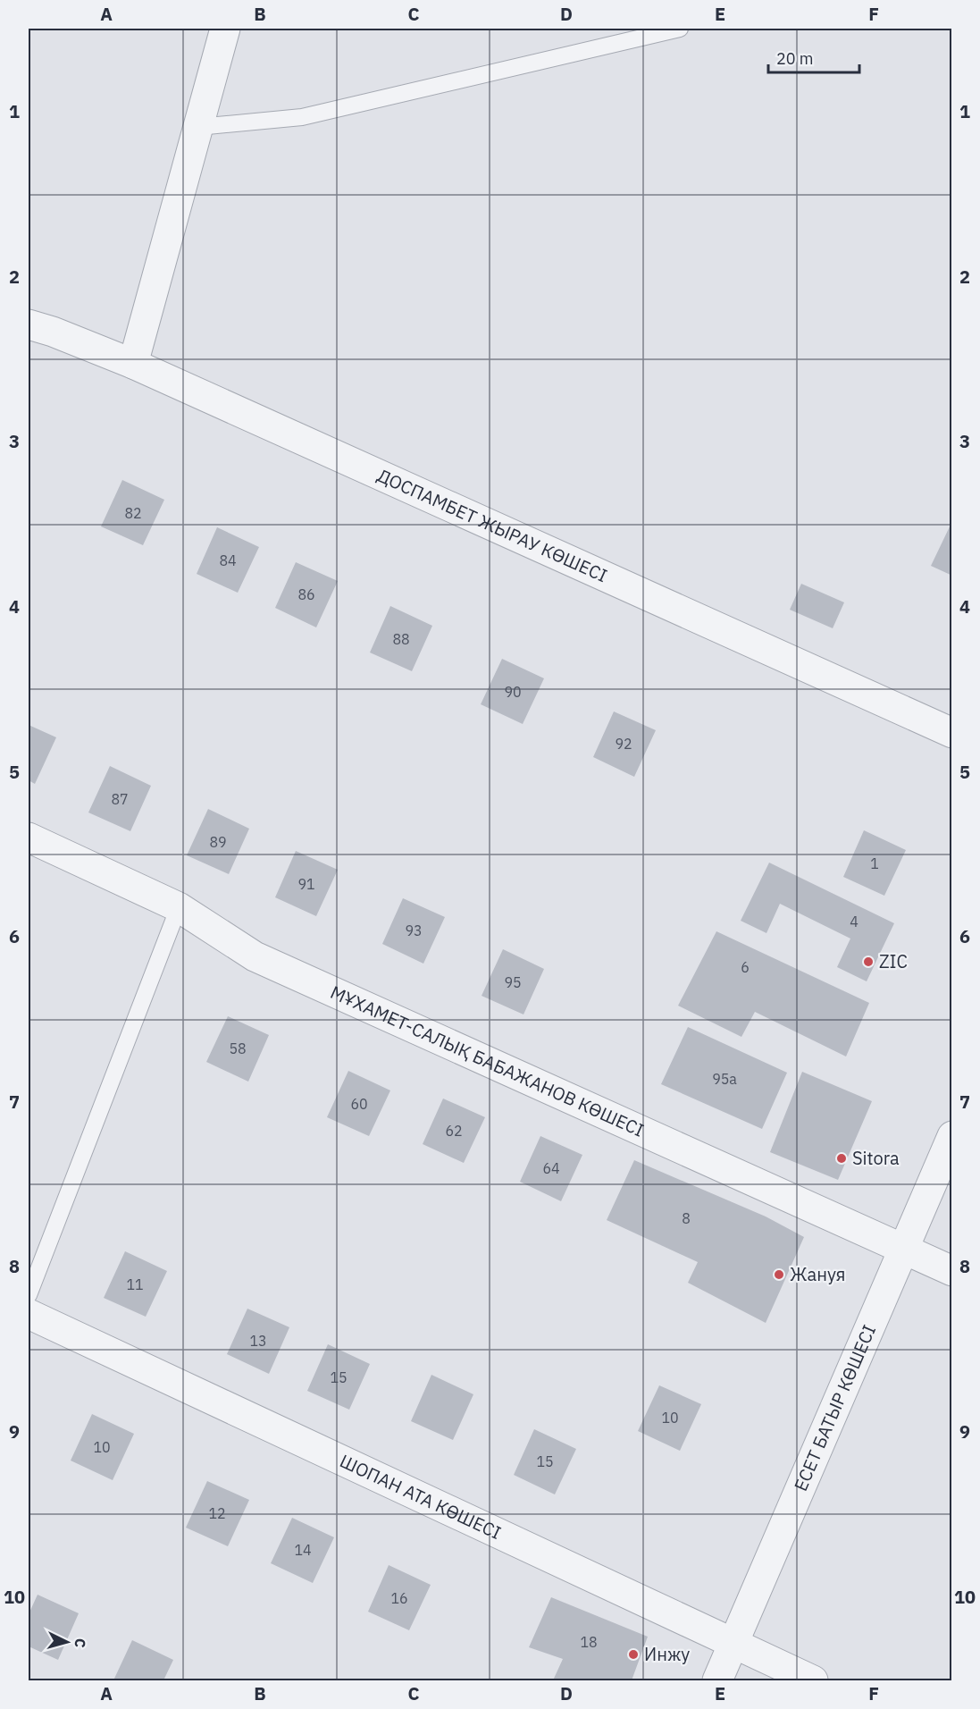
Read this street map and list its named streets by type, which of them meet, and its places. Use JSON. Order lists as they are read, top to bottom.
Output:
{
  "streets": {
    "street": [
      "ДОСПАМБЕТ ЖЫРАУ КӨШЕСІ",
      "МҰХАМЕТ-САЛЫҚ БАБАЖАНОВ КӨШЕСІ",
      "ЕСЕТ БАТЫР КӨШЕСІ",
      "ШОПАН АТА КӨШЕСІ"
    ]
  },
  "crossings": [
    ["МҰХАМЕТ-САЛЫҚ БАБАЖАНОВ КӨШЕСІ", "ЕСЕТ БАТЫР КӨШЕСІ"],
    ["ЕСЕТ БАТЫР КӨШЕСІ", "ШОПАН АТА КӨШЕСІ"]
  ],
  "places": [
    "ZIC",
    "Sitora",
    "Жануя",
    "Инжу"
  ],
  "house_numbers": [
    "82",
    "84",
    "86",
    "88",
    "90",
    "92",
    "87",
    "89",
    "1",
    "91",
    "4",
    "93",
    "6",
    "95",
    "58",
    "95а",
    "60",
    "62",
    "64",
    "8",
    "11",
    "13",
    "15",
    "10",
    "10",
    "15",
    "12",
    "14",
    "16",
    "18"
  ],
  "scale_bar": "20 m",
  "north": "right",
  "grid": {
    "columns": [
      "A",
      "B",
      "C",
      "D",
      "E",
      "F"
    ],
    "rows": [
      "1",
      "2",
      "3",
      "4",
      "5",
      "6",
      "7",
      "8",
      "9",
      "10"
    ]
  }
}
